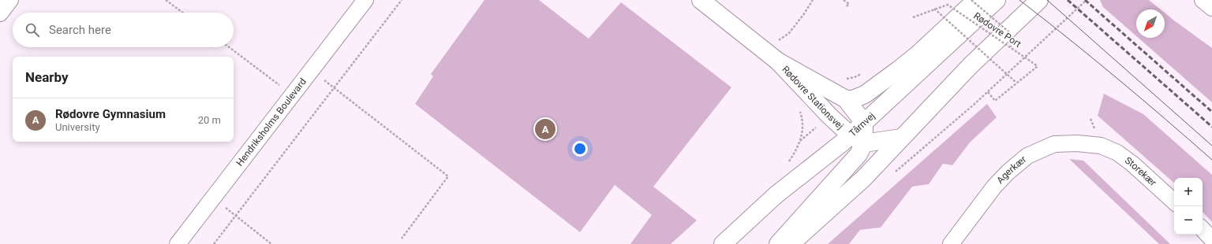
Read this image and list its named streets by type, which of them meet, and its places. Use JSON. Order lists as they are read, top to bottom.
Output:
{
  "streets": {
    "street": [
      "Rødovre Stationsvej",
      "Hendriksholms Boulevard",
      "Tårnvej",
      "Agerkær",
      "Storekær"
    ],
    "path": ["Rødovre Port"]
  },
  "crossings": [
    ["Rødovre Stationsvej", "Tårnvej"],
    ["Agerkær", "Storekær"]
  ],
  "north": "bottom left",
  "page": {
    "search": "Search here",
    "heading": "Nearby",
    "list": [
      {
        "mark": "A",
        "name": "Rødovre Gymnasium",
        "note": "University",
        "value": "20 m"
      }
    ],
    "pins": "A",
    "map_buttons": ["+", "−"]
  }
}
